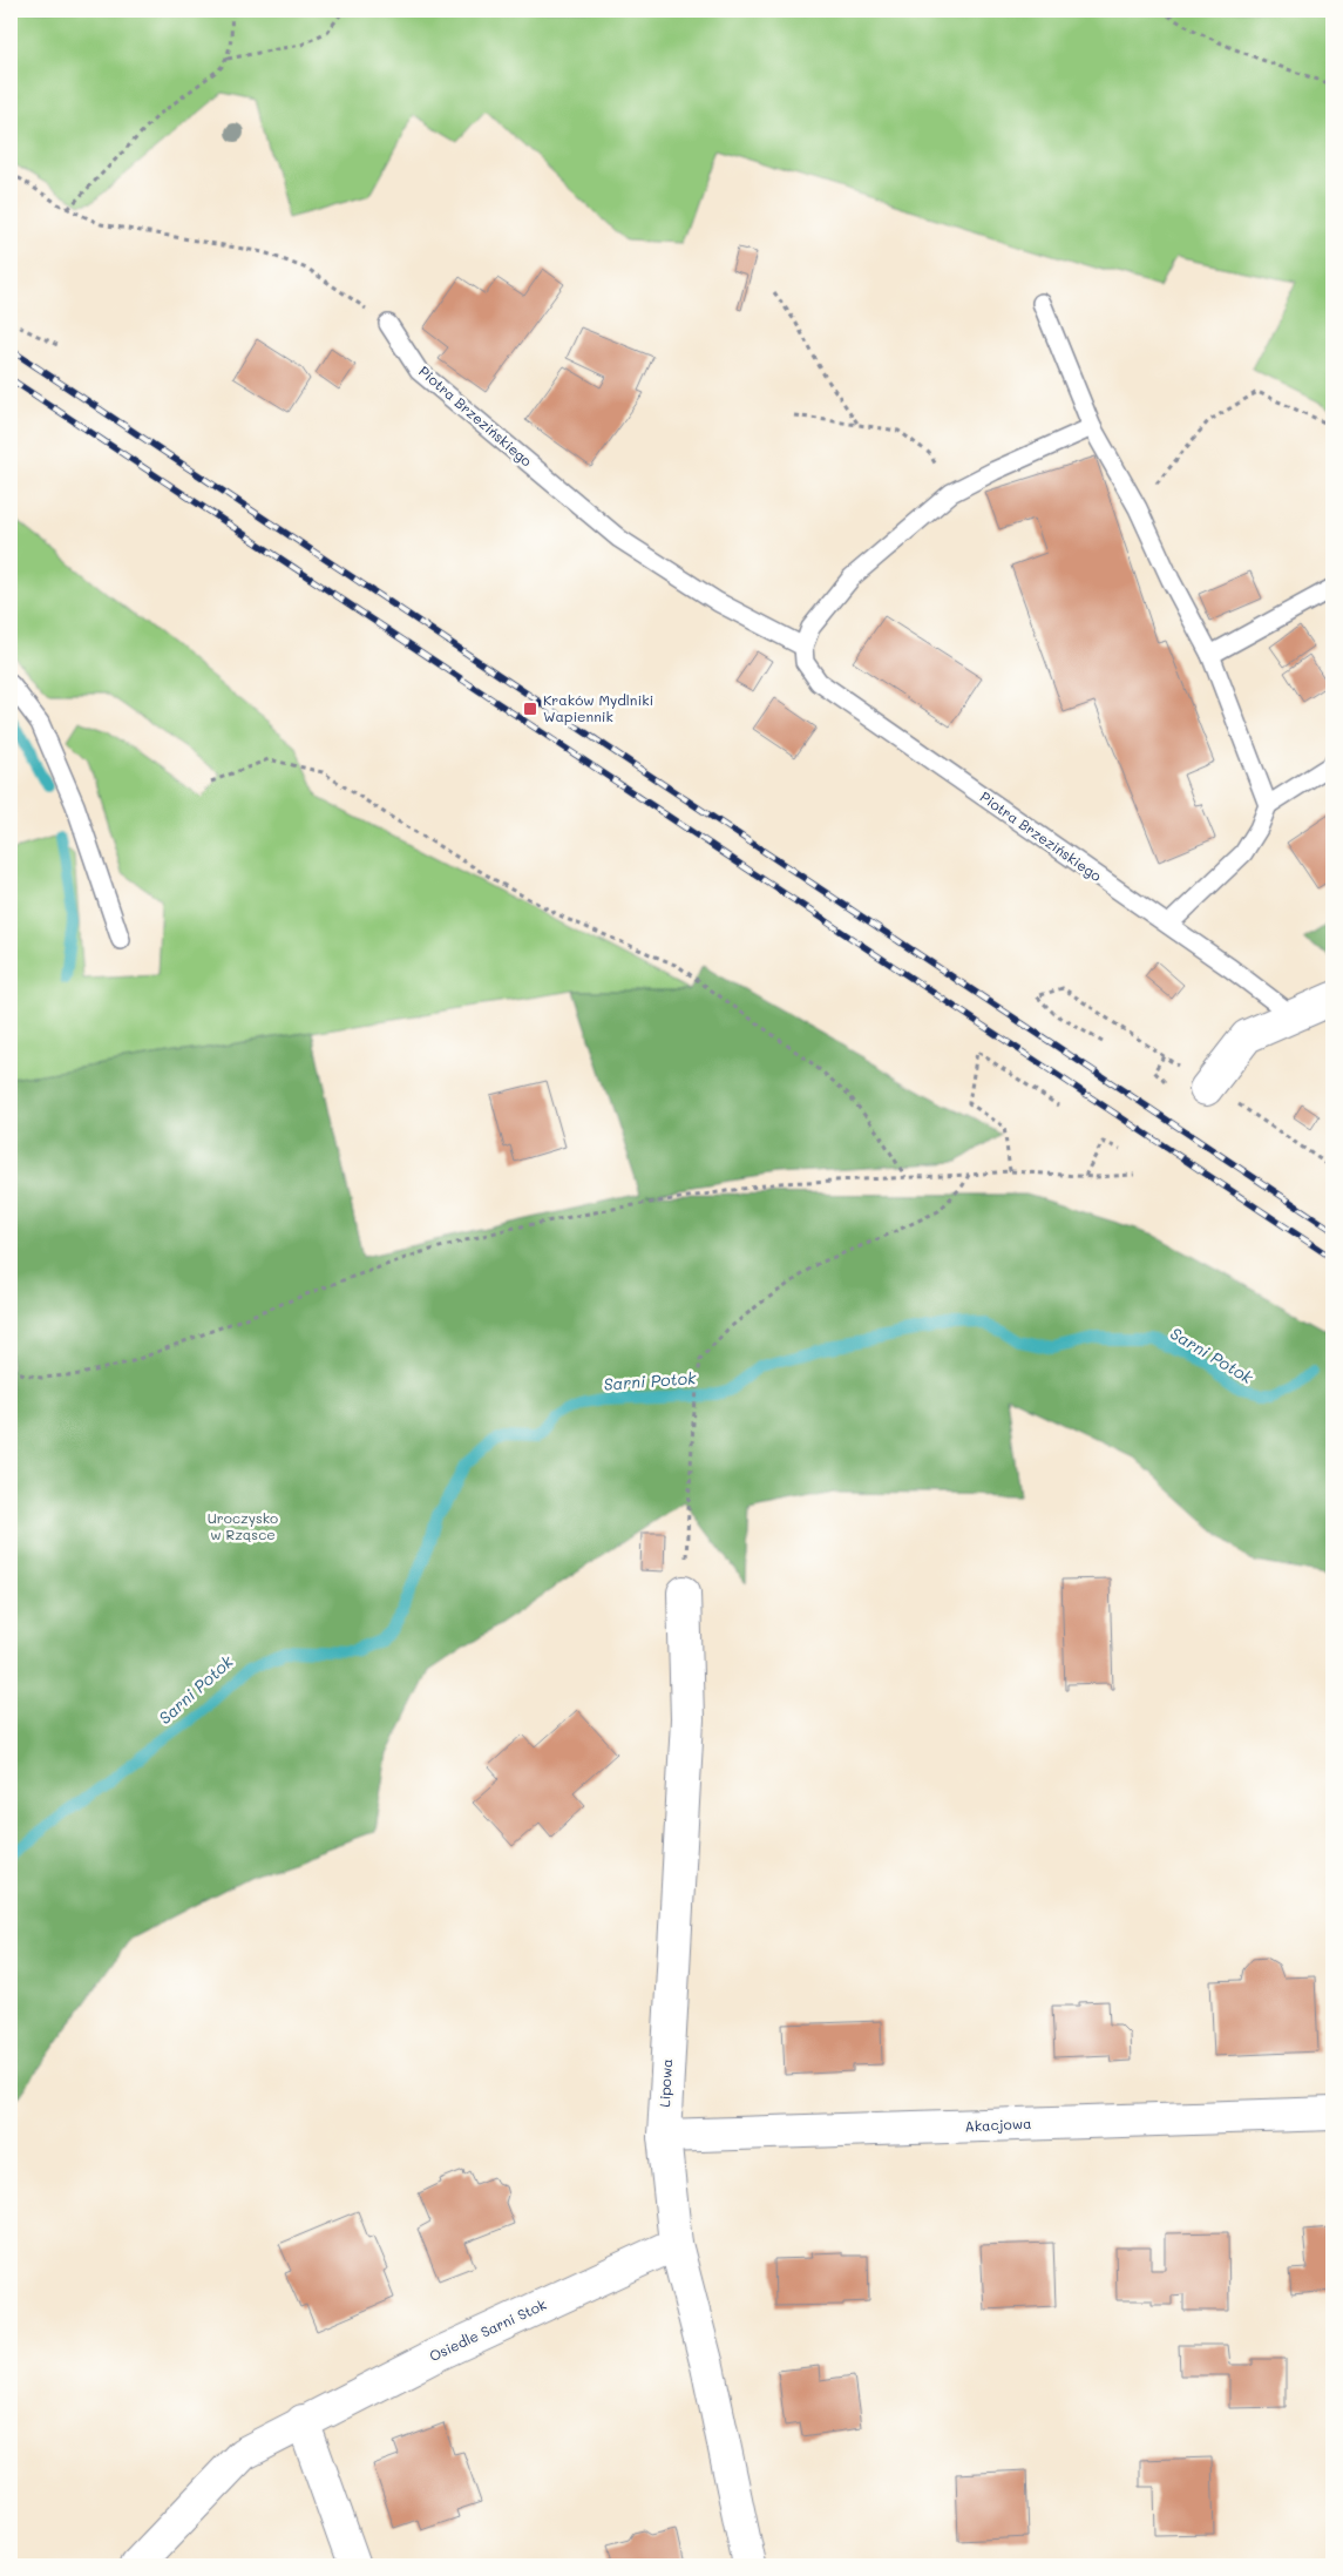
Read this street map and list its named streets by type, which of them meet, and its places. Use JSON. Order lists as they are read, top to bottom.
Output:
{
  "streets": {
    "street": ["Lipowa", "Akacjowa", "Osiedle Sarni Stok"],
    "lane": ["Piotra Brzezińskiego"]
  },
  "crossings": [
    ["Lipowa", "Akacjowa"],
    ["Lipowa", "Osiedle Sarni Stok"]
  ],
  "water": ["Sarni Potok"],
  "parks": ["Uroczysko w Rząsce"],
  "places": {
    "transit": ["Kraków Mydlniki Wapiennik"]
  }
}
